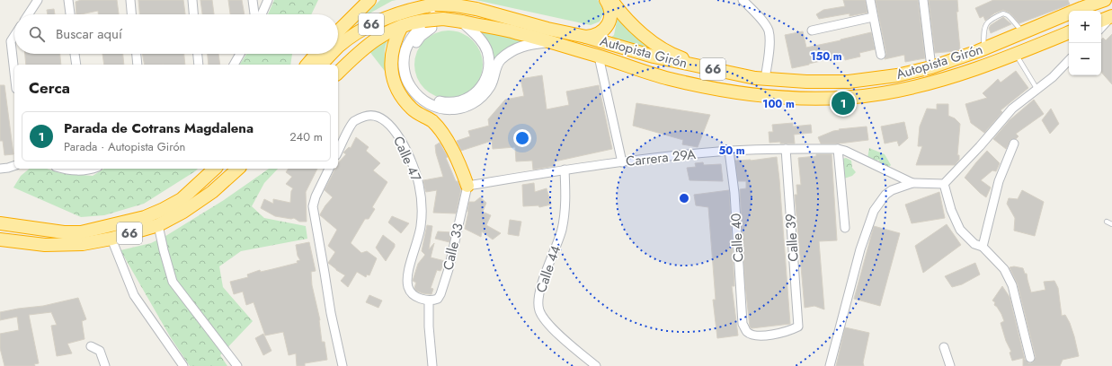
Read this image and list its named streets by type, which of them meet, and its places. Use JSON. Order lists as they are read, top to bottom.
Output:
{
  "streets": {
    "highway": ["66", "Autopista Girón"],
    "street": [
      "Carrera 29A",
      "Calle 47",
      "Calle 40",
      "Calle 39",
      "Calle 33",
      "Calle 44"
    ]
  },
  "crossings": [
    ["Carrera 29A", "Calle 40"],
    ["Carrera 29A", "Calle 39"],
    ["Carrera 29A", "Calle 33"],
    ["Carrera 29A", "Calle 44"],
    ["Calle 47", "Calle 33"],
    ["Calle 40", "Calle 39"]
  ],
  "page": {
    "map_buttons": ["+", "−"],
    "search": "Buscar aquí",
    "heading": "Cerca",
    "pins": "1",
    "list": [
      {
        "mark": "1",
        "name": "Parada de Cotrans Magdalena",
        "note": "Parada · Autopista Girón",
        "value": "240 m"
      }
    ]
  },
  "rings": ["150 m", "100 m", "50 m"]
}
